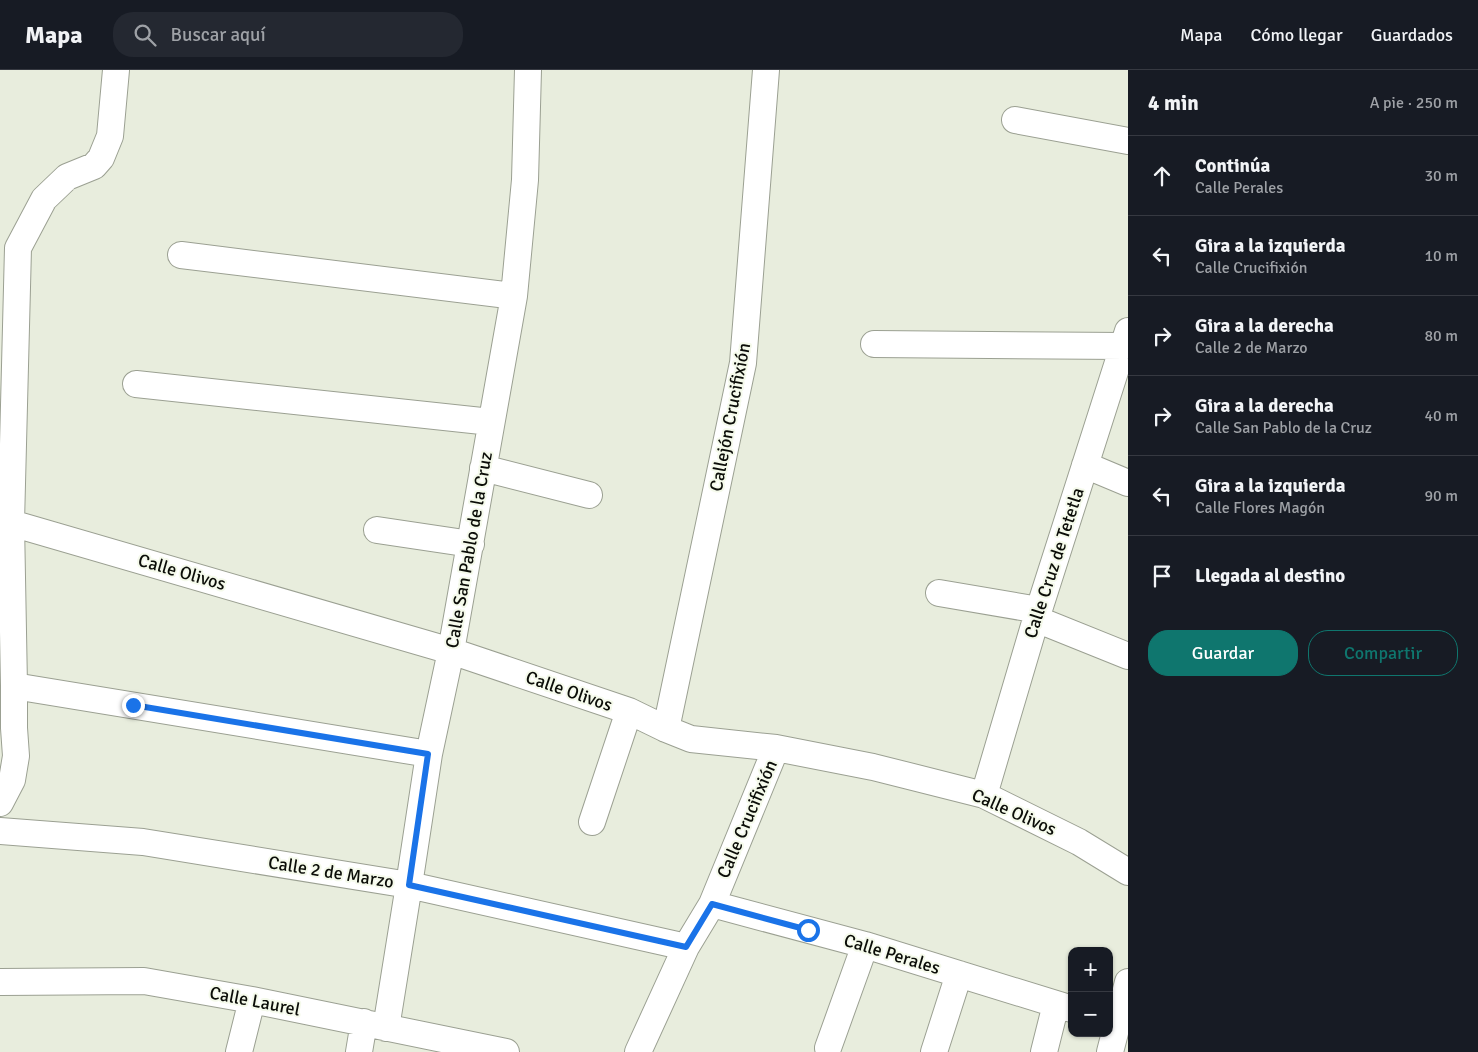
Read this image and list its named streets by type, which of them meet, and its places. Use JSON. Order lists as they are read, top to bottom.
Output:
{
  "streets": {
    "street": [
      "Callejón Crucifixión",
      "Calle San Pablo de la Cruz",
      "Calle Cruz de Tetetla",
      "Calle Olivos",
      "Calle Crucifixión",
      "Calle 2 de Marzo",
      "Calle Perales",
      "Calle Laurel"
    ]
  },
  "crossings": [
    ["Callejón Crucifixión", "Calle Olivos"],
    ["Calle San Pablo de la Cruz", "Calle Olivos"],
    ["Calle San Pablo de la Cruz", "Calle 2 de Marzo"],
    ["Calle San Pablo de la Cruz", "Calle Laurel"],
    ["Calle Cruz de Tetetla", "Calle Olivos"],
    ["Calle Olivos", "Calle Crucifixión"],
    ["Calle Crucifixión", "Calle 2 de Marzo"],
    ["Calle Crucifixión", "Calle Perales"]
  ],
  "page": {
    "header": "Mapa",
    "search": "Buscar aquí",
    "nav": ["Mapa", "Cómo llegar", "Guardados"],
    "heading": ["4 min", "A pie · 250 m"],
    "list": [
      ["Continúa", "Calle Perales", "30 m"],
      ["Gira a la izquierda", "Calle Crucifixión", "10 m"],
      ["Gira a la derecha", "Calle 2 de Marzo", "80 m"],
      ["Gira a la derecha", "Calle San Pablo de la Cruz", "40 m"],
      ["Gira a la izquierda", "Calle Flores Magón", "90 m"],
      "Llegada al destino"
    ],
    "buttons": ["Guardar", "Compartir"],
    "map_buttons": ["+", "−"]
  }
}
